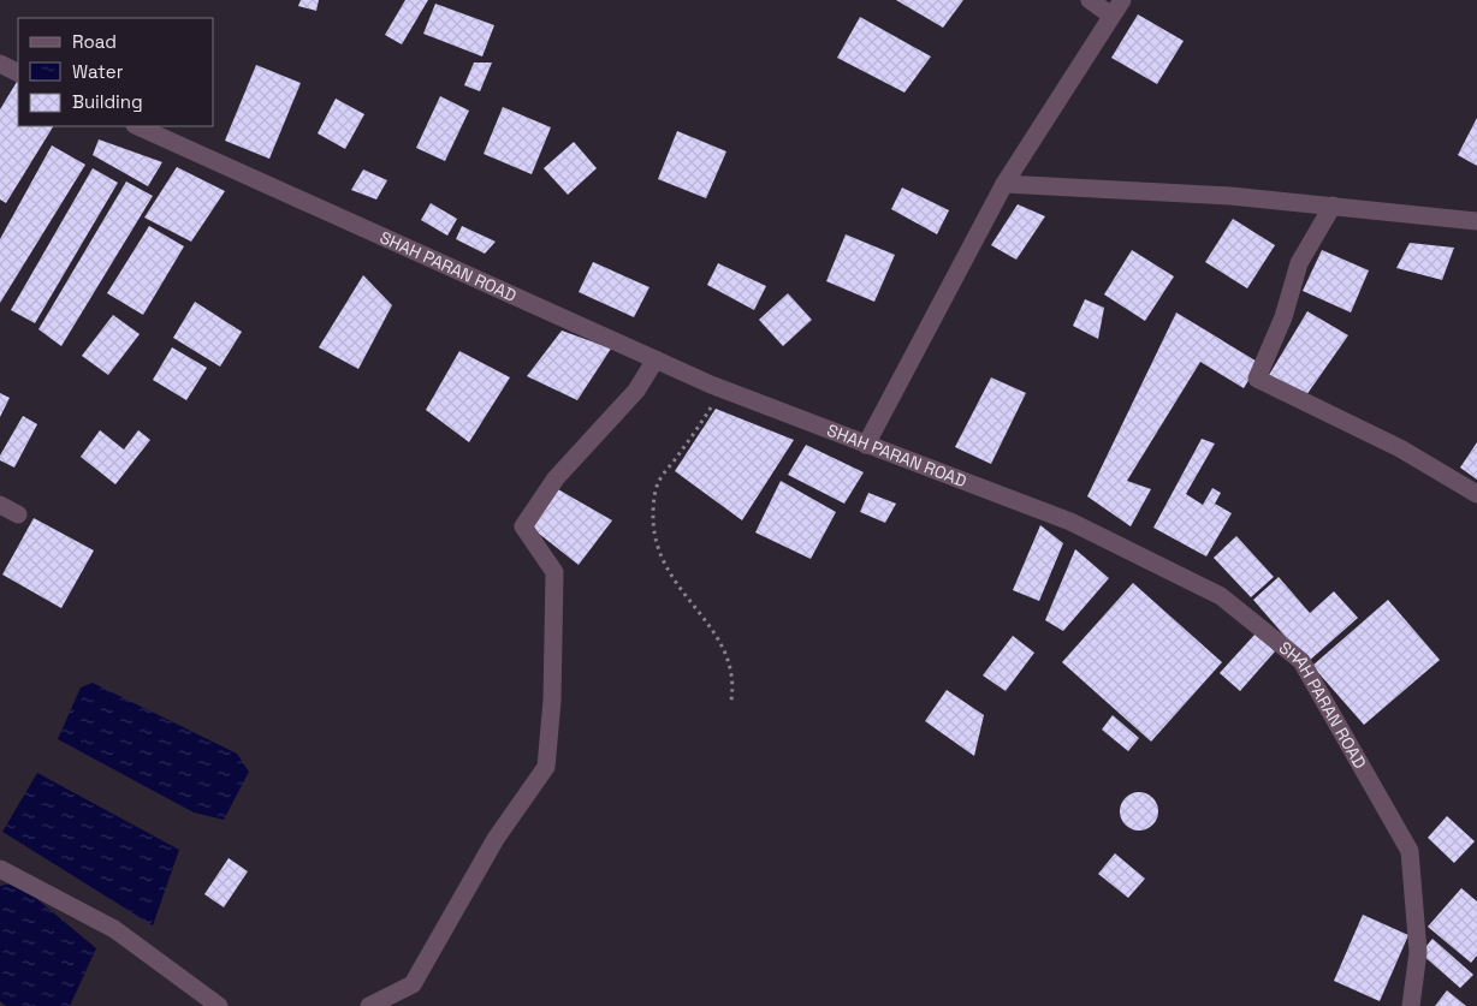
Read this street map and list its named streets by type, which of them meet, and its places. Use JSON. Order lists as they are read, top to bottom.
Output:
{
  "streets": {
    "street": ["SHAH PARAN ROAD"]
  },
  "legend": ["Road", "Water", "Building"]
}
